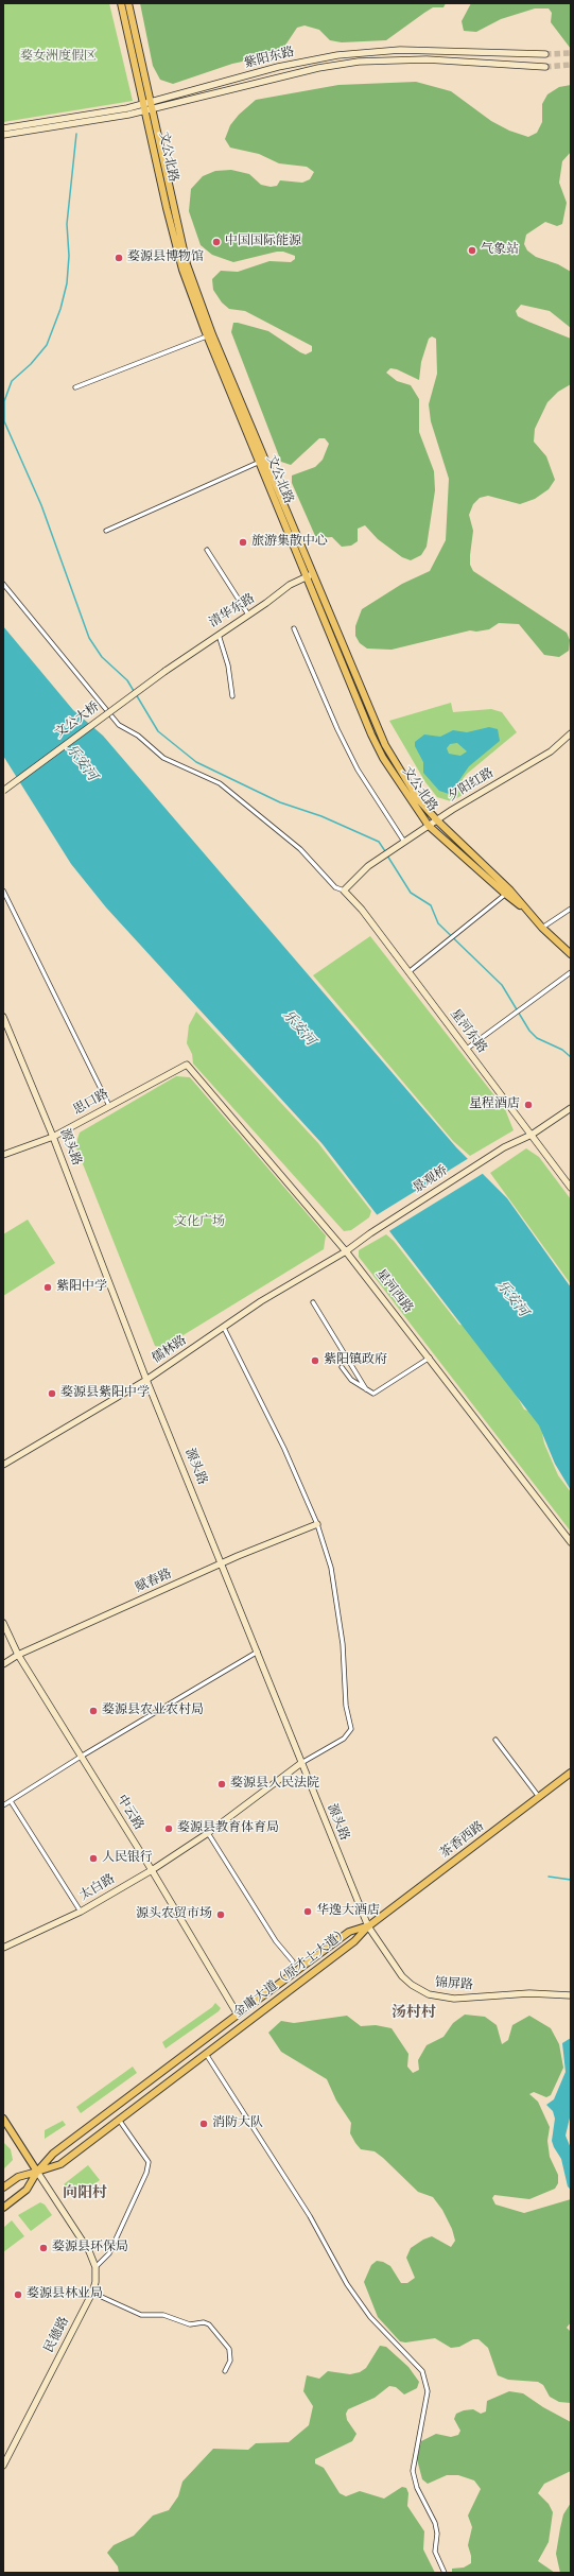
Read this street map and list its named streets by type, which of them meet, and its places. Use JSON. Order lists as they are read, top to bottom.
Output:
{
  "streets": {
    "main road": ["文公北路", "茶香西路", "金庸大道（原才士大道）"],
    "street": [
      "紫阳东路",
      "清华东路",
      "文公大桥",
      "夕阳红路",
      "星河东路",
      "思口路",
      "源头路",
      "景观桥",
      "星河西路",
      "儒林路",
      "赋春路",
      "中云路",
      "太白路",
      "锦屏路",
      "民德路"
    ]
  },
  "crossings": [
    ["紫阳东路", "文公北路"],
    ["文公北路", "清华东路"],
    ["文公北路", "夕阳红路"],
    ["清华东路", "文公大桥"],
    ["夕阳红路", "星河东路"],
    ["星河东路", "景观桥"],
    ["思口路", "源头路"],
    ["思口路", "星河西路"],
    ["源头路", "儒林路"],
    ["源头路", "赋春路"],
    ["源头路", "茶香西路"],
    ["源头路", "太白路"],
    ["源头路", "金庸大道（原才士大道）"],
    ["源头路", "锦屏路"],
    ["景观桥", "星河西路"],
    ["景观桥", "儒林路"],
    ["星河西路", "儒林路"],
    ["赋春路", "中云路"],
    ["中云路", "太白路"],
    ["中云路", "金庸大道（原才士大道）"],
    ["茶香西路", "金庸大道（原才士大道）"],
    ["茶香西路", "锦屏路"],
    ["金庸大道（原才士大道）", "锦屏路"],
    ["金庸大道（原才士大道）", "民德路"]
  ],
  "districts": ["汤村村", "向阳村"],
  "water": ["乐安河"],
  "parks": ["婺女洲度假区", "文化广场"],
  "places": [
    "中国国际能源",
    "气象站",
    "婺源县博物馆",
    "旅游集散中心",
    "星程酒店",
    "紫阳中学",
    "紫阳镇政府",
    "婺源县紫阳中学",
    "婺源县农业农村局",
    "婺源县人民法院",
    "婺源县教育体育局",
    "人民银行",
    "华逸大酒店",
    "源头农贸市场",
    "消防大队",
    "婺源县环保局",
    "婺源县林业局"
  ]
}
